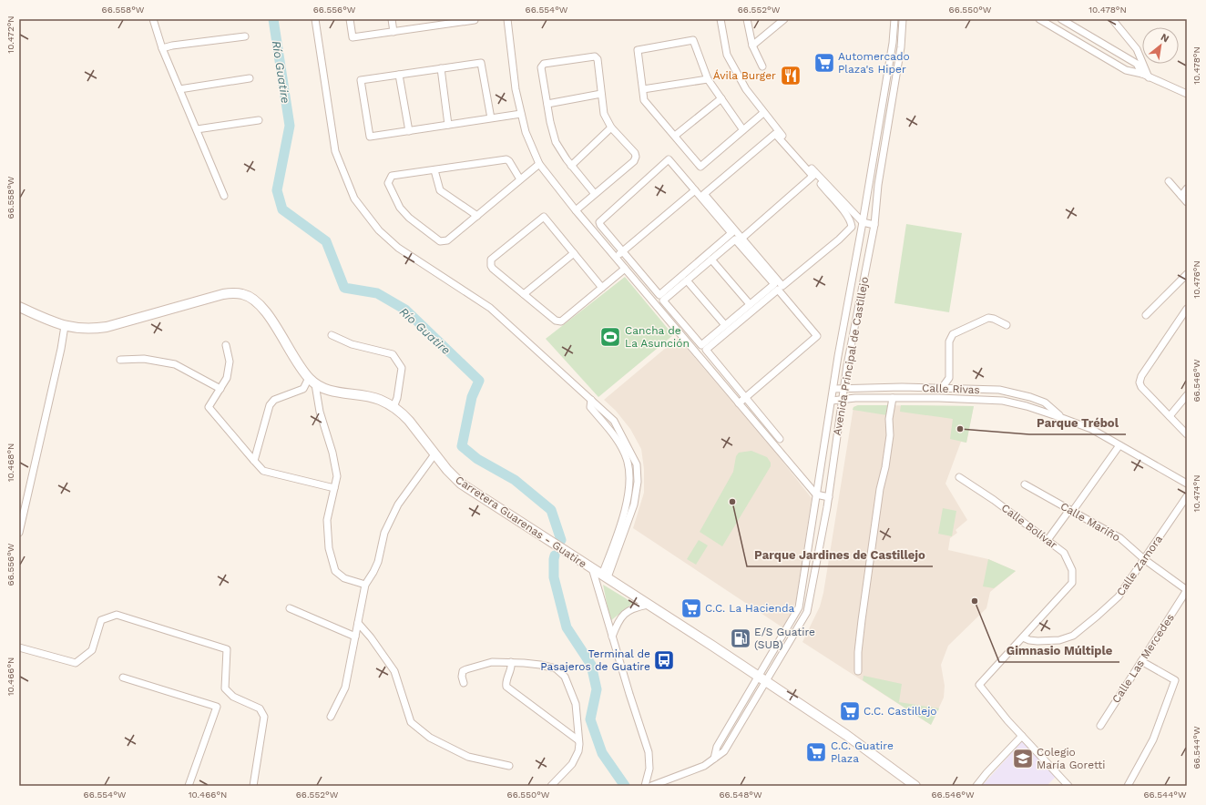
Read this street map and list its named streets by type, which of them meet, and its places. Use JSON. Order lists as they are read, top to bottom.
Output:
{
  "streets": {
    "main road": ["Carretera Guarenas - Guatire"],
    "street": [
      "Avenida Principal de Castillejo",
      "Calle Rivas",
      "Calle Mariño",
      "Calle Bolívar",
      "Calle Zamora",
      "Calle Las Mercedes"
    ]
  },
  "crossings": [
    ["Avenida Principal de Castillejo", "Calle Rivas"],
    ["Avenida Principal de Castillejo", "Carretera Guarenas - Guatire"],
    ["Calle Mariño", "Calle Zamora"],
    ["Calle Mariño", "Calle Las Mercedes"],
    ["Calle Bolívar", "Calle Zamora"]
  ],
  "water": ["Río Guatire"],
  "places": {
    "supermarket": [
      "Automercado Plaza's Hiper",
      "C.C. La Hacienda",
      "C.C. Castillejo",
      "C.C. Guatire Plaza"
    ],
    "restaurant": ["Ávila Burger"],
    "sports": ["Cancha de La Asunción"],
    "other": ["Parque Trébol", "Parque Jardines de Castillejo", "Gimnasio Múltiple"],
    "fuel station": ["E/S Guatire (SUB)"],
    "bus stop": ["Terminal de Pasajeros de Guatire"],
    "school or university": ["Colegio María Goretti"]
  },
  "north": "top right",
  "coordinates": [
    "66.558°W",
    "66.556°W",
    "66.554°W",
    "66.552°W",
    "66.550°W",
    "10.478°N",
    "10.472°N",
    "10.476°N",
    "66.546°W",
    "10.468°N",
    "10.474°N",
    "10.466°N",
    "66.544°W",
    "66.548°W"
  ]
}
